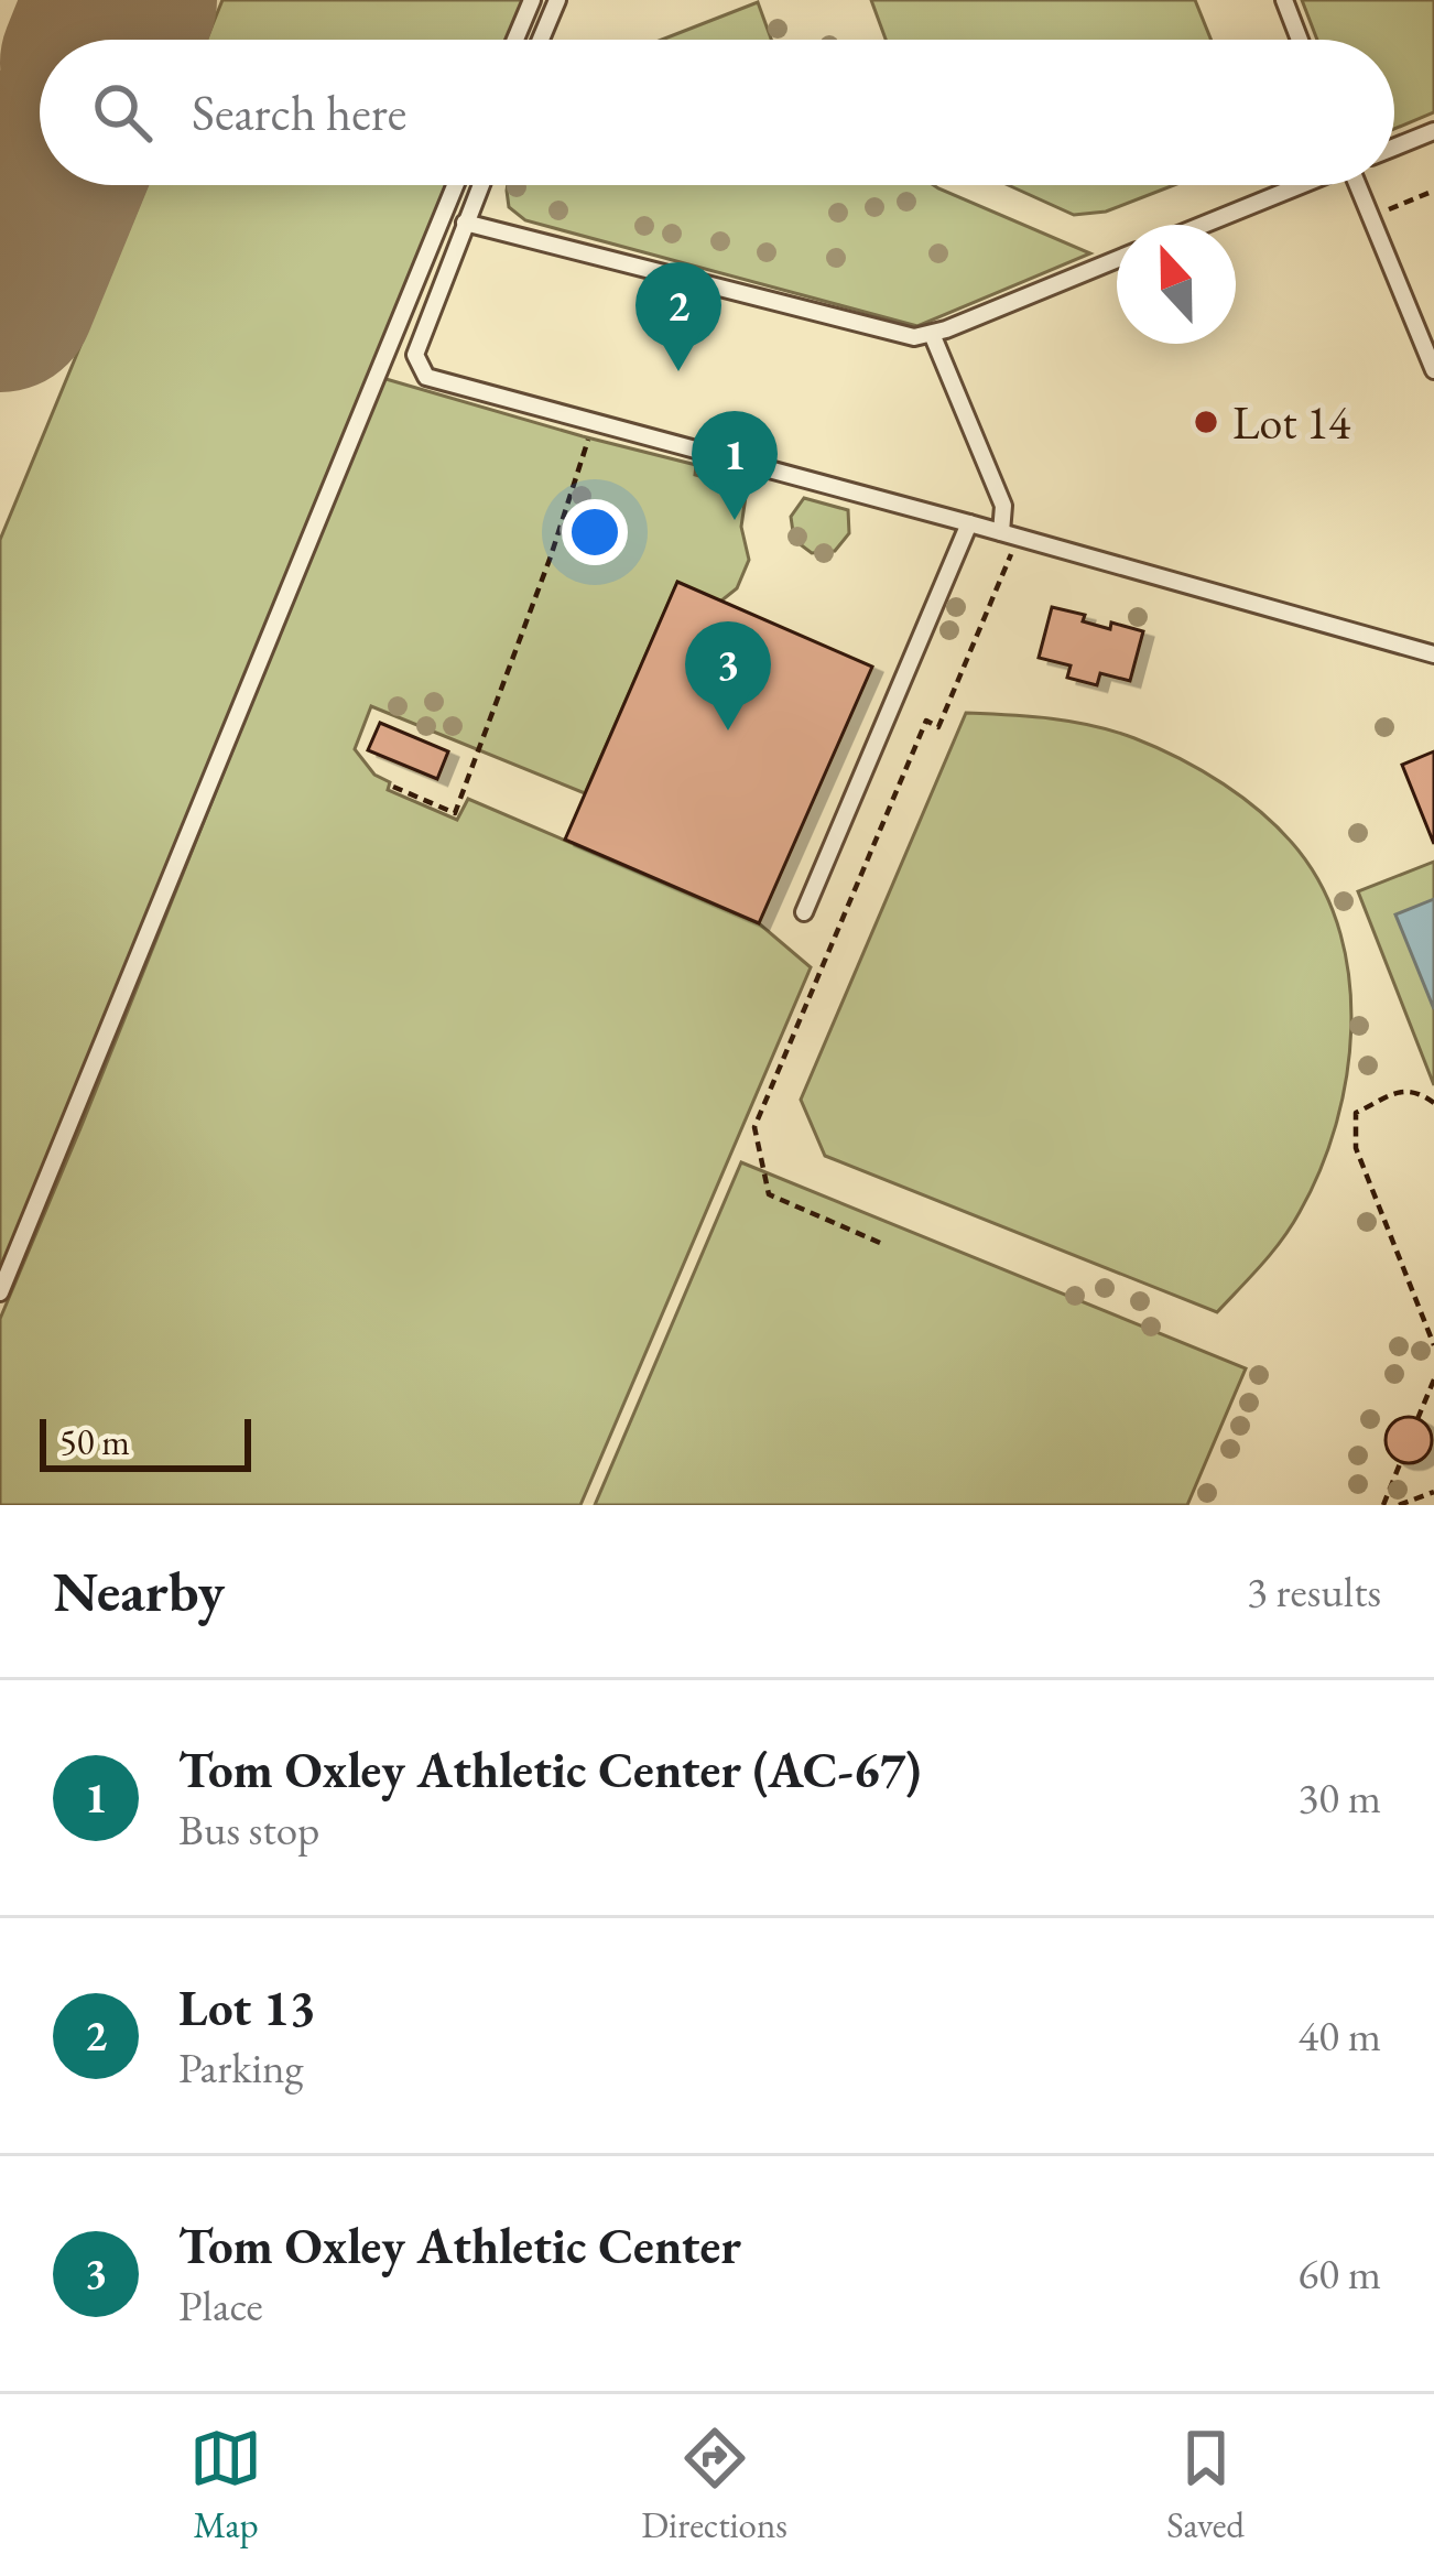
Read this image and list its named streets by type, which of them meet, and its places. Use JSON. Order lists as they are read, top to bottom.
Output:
{
  "places": ["Lot 14"],
  "scale_bar": "50 m",
  "north": "top",
  "page": {
    "search": "Search here",
    "pins": ["2", "1", "3"],
    "scale": "50 m",
    "heading": ["Nearby", "3 results"],
    "list": [
      {
        "mark": "1",
        "name": "Tom Oxley Athletic Center (AC-67)",
        "note": "Bus stop",
        "value": "30 m"
      },
      {
        "mark": "2",
        "name": "Lot 13",
        "note": "Parking",
        "value": "40 m"
      },
      {
        "mark": "3",
        "name": "Tom Oxley Athletic Center",
        "note": "Place",
        "value": "60 m"
      }
    ],
    "nav": ["Map", "Directions", "Saved"]
  }
}
